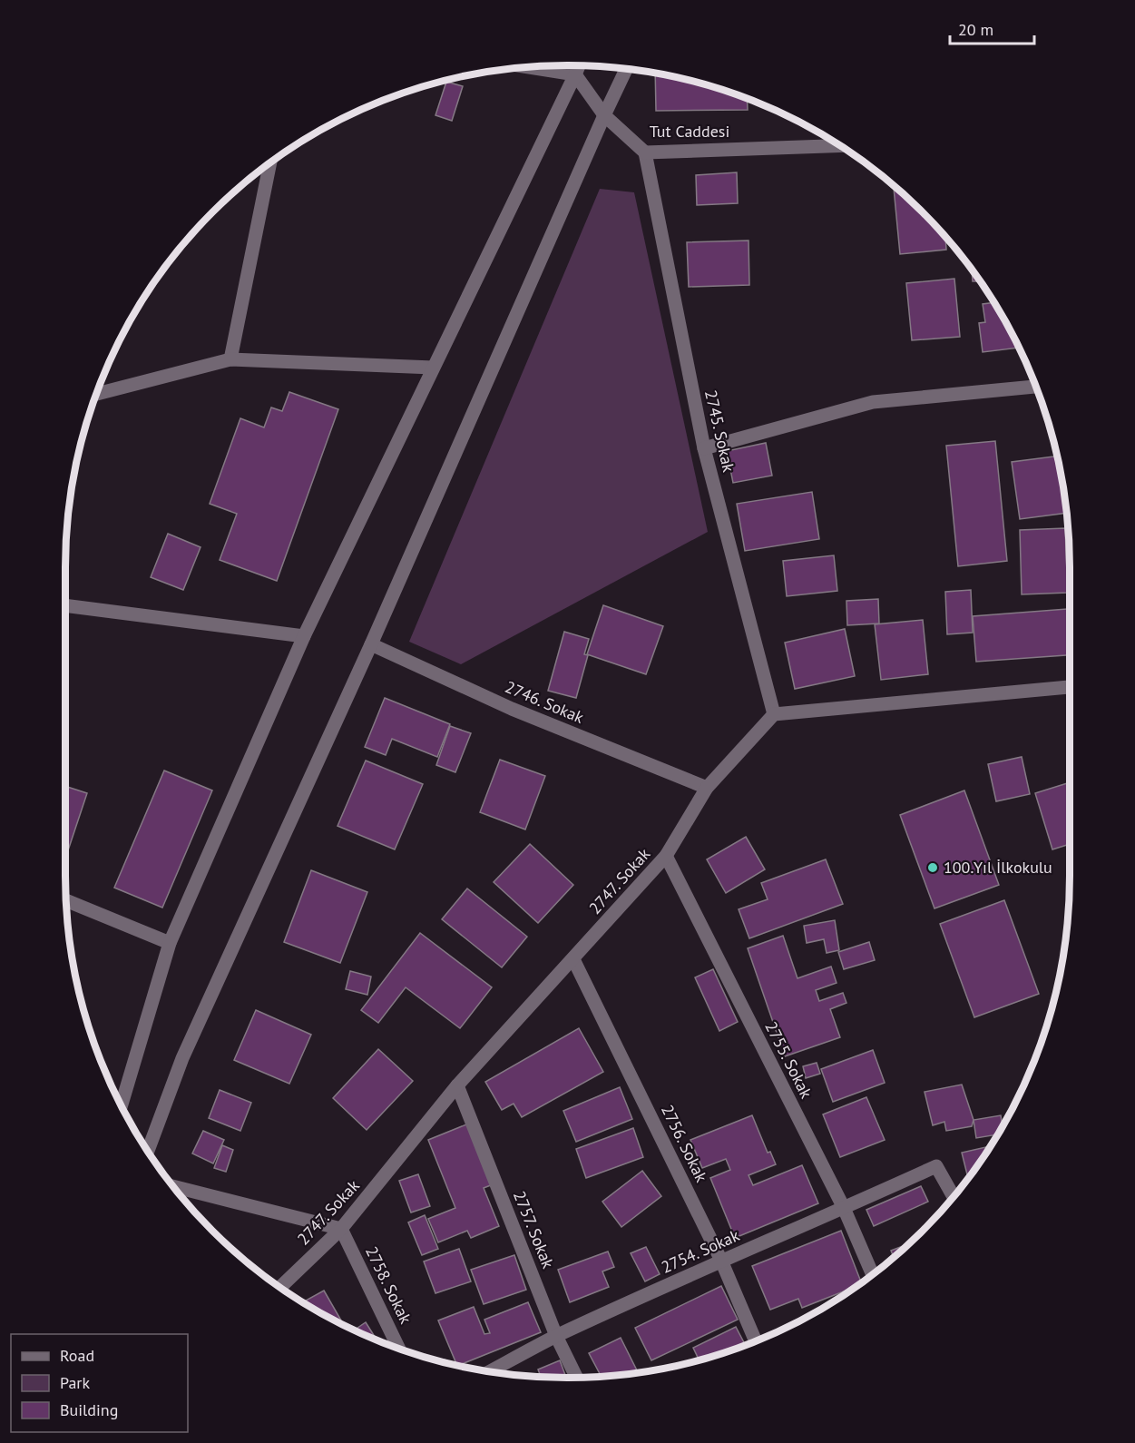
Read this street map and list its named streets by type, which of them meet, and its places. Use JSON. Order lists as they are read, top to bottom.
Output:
{
  "streets": {
    "street": [
      "Tut Caddesi",
      "2745. Sokak",
      "2746. Sokak",
      "2747. Sokak",
      "2755. Sokak",
      "2756. Sokak",
      "2757. Sokak",
      "2754. Sokak",
      "2758. Sokak"
    ]
  },
  "crossings": [
    ["Tut Caddesi", "2745. Sokak"],
    ["2745. Sokak", "2747. Sokak"],
    ["2746. Sokak", "2747. Sokak"],
    ["2747. Sokak", "2755. Sokak"],
    ["2747. Sokak", "2756. Sokak"],
    ["2747. Sokak", "2757. Sokak"],
    ["2747. Sokak", "2758. Sokak"],
    ["2755. Sokak", "2754. Sokak"],
    ["2756. Sokak", "2754. Sokak"],
    ["2757. Sokak", "2754. Sokak"]
  ],
  "places": ["100.Yıl İlkokulu"],
  "legend": ["Road", "Park", "Building"],
  "scale_bar": "20 m"
}
